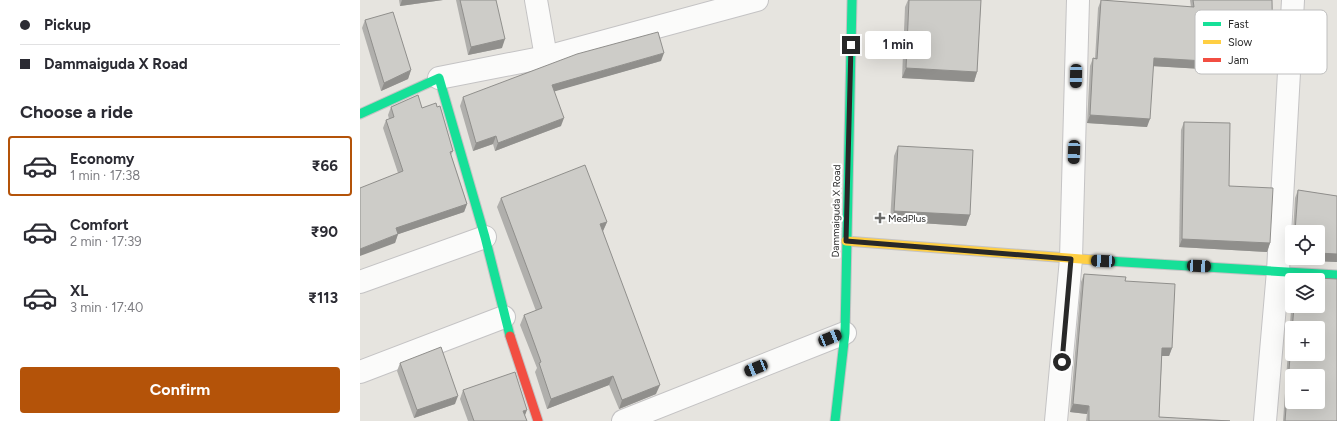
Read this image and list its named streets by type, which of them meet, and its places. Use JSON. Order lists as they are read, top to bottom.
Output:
{
  "streets": {
    "street": ["Dammaiguda X Road"]
  },
  "places": {
    "health": ["MedPlus"]
  },
  "legend": ["Fast", "Slow", "Jam"],
  "page": {
    "banner": ["Pickup", "Dammaiguda X Road"],
    "bubble": "1 min",
    "heading": "Choose a ride",
    "list": [
      {
        "name": "Economy",
        "note": "1 min · 17:38",
        "value": "₹66"
      },
      {
        "name": "Comfort",
        "note": "2 min · 17:39",
        "value": "₹90"
      },
      {
        "name": "XL",
        "note": "3 min · 17:40",
        "value": "₹113"
      }
    ],
    "map_buttons": ["+", "−"],
    "buttons": "Confirm"
  }
}
